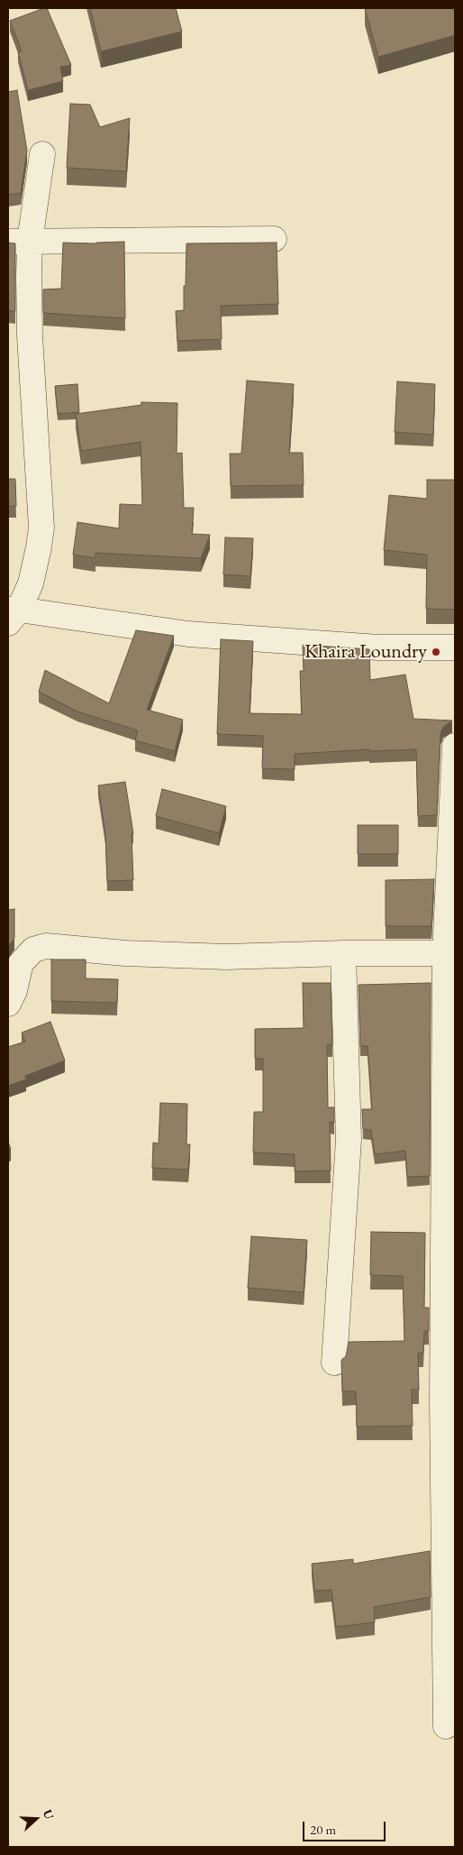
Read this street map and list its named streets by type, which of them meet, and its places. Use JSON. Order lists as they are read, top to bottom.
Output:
{
  "places": ["Khaira Loundry"],
  "scale_bar": "20 m",
  "north": "right"
}
